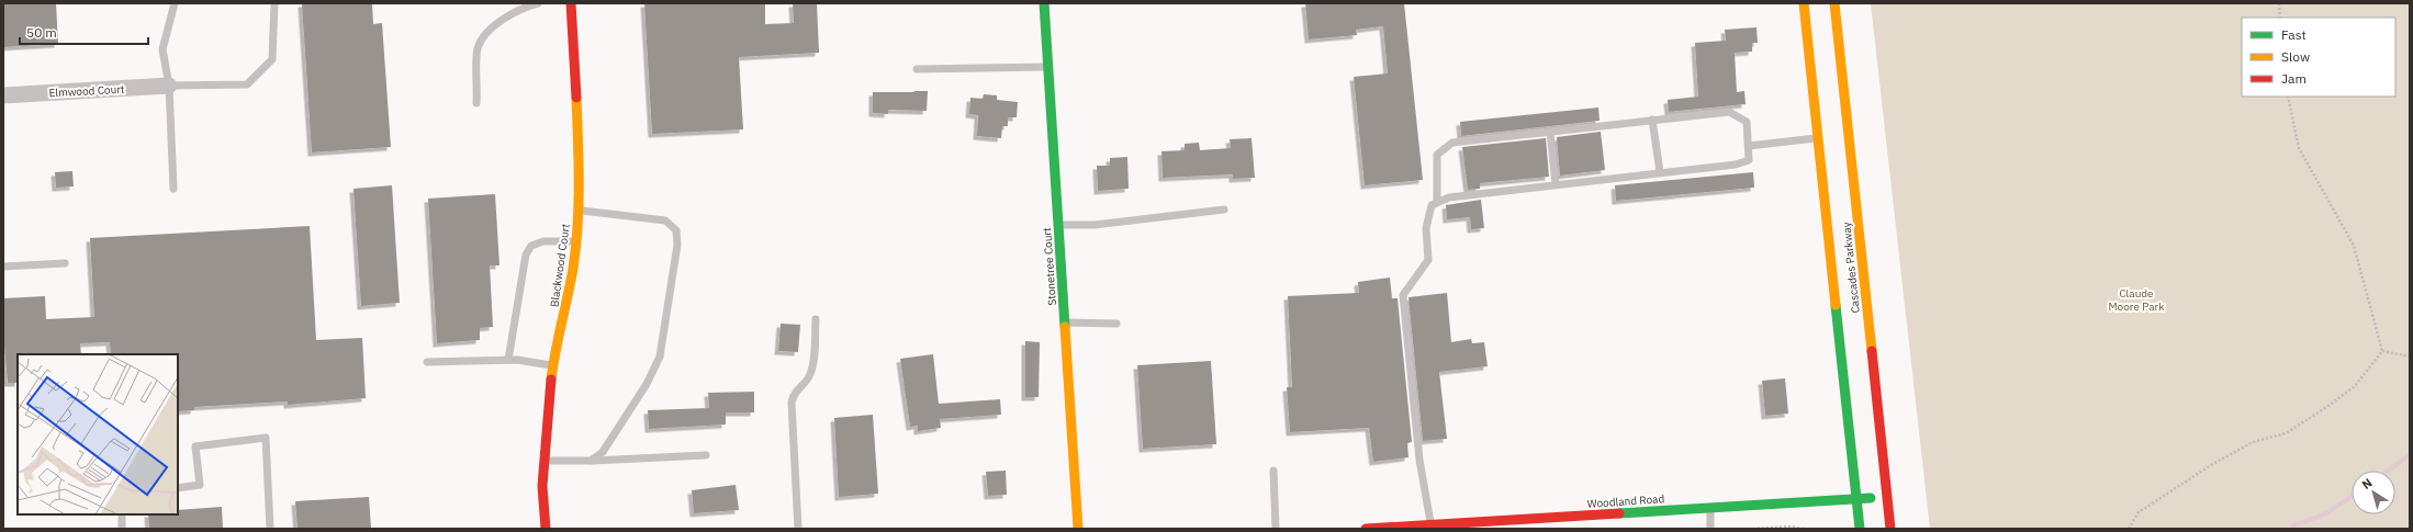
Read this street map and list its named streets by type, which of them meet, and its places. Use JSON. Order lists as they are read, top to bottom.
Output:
{
  "streets": {
    "street": [
      "Elmwood Court",
      "Blackwood Court",
      "Stonetree Court",
      "Cascades Parkway",
      "Woodland Road"
    ]
  },
  "crossings": [
    ["Cascades Parkway", "Woodland Road"]
  ],
  "parks": ["Claude Moore Park"],
  "legend": ["Fast", "Slow", "Jam"],
  "scale_bar": "50 m",
  "north": "top left"
}
